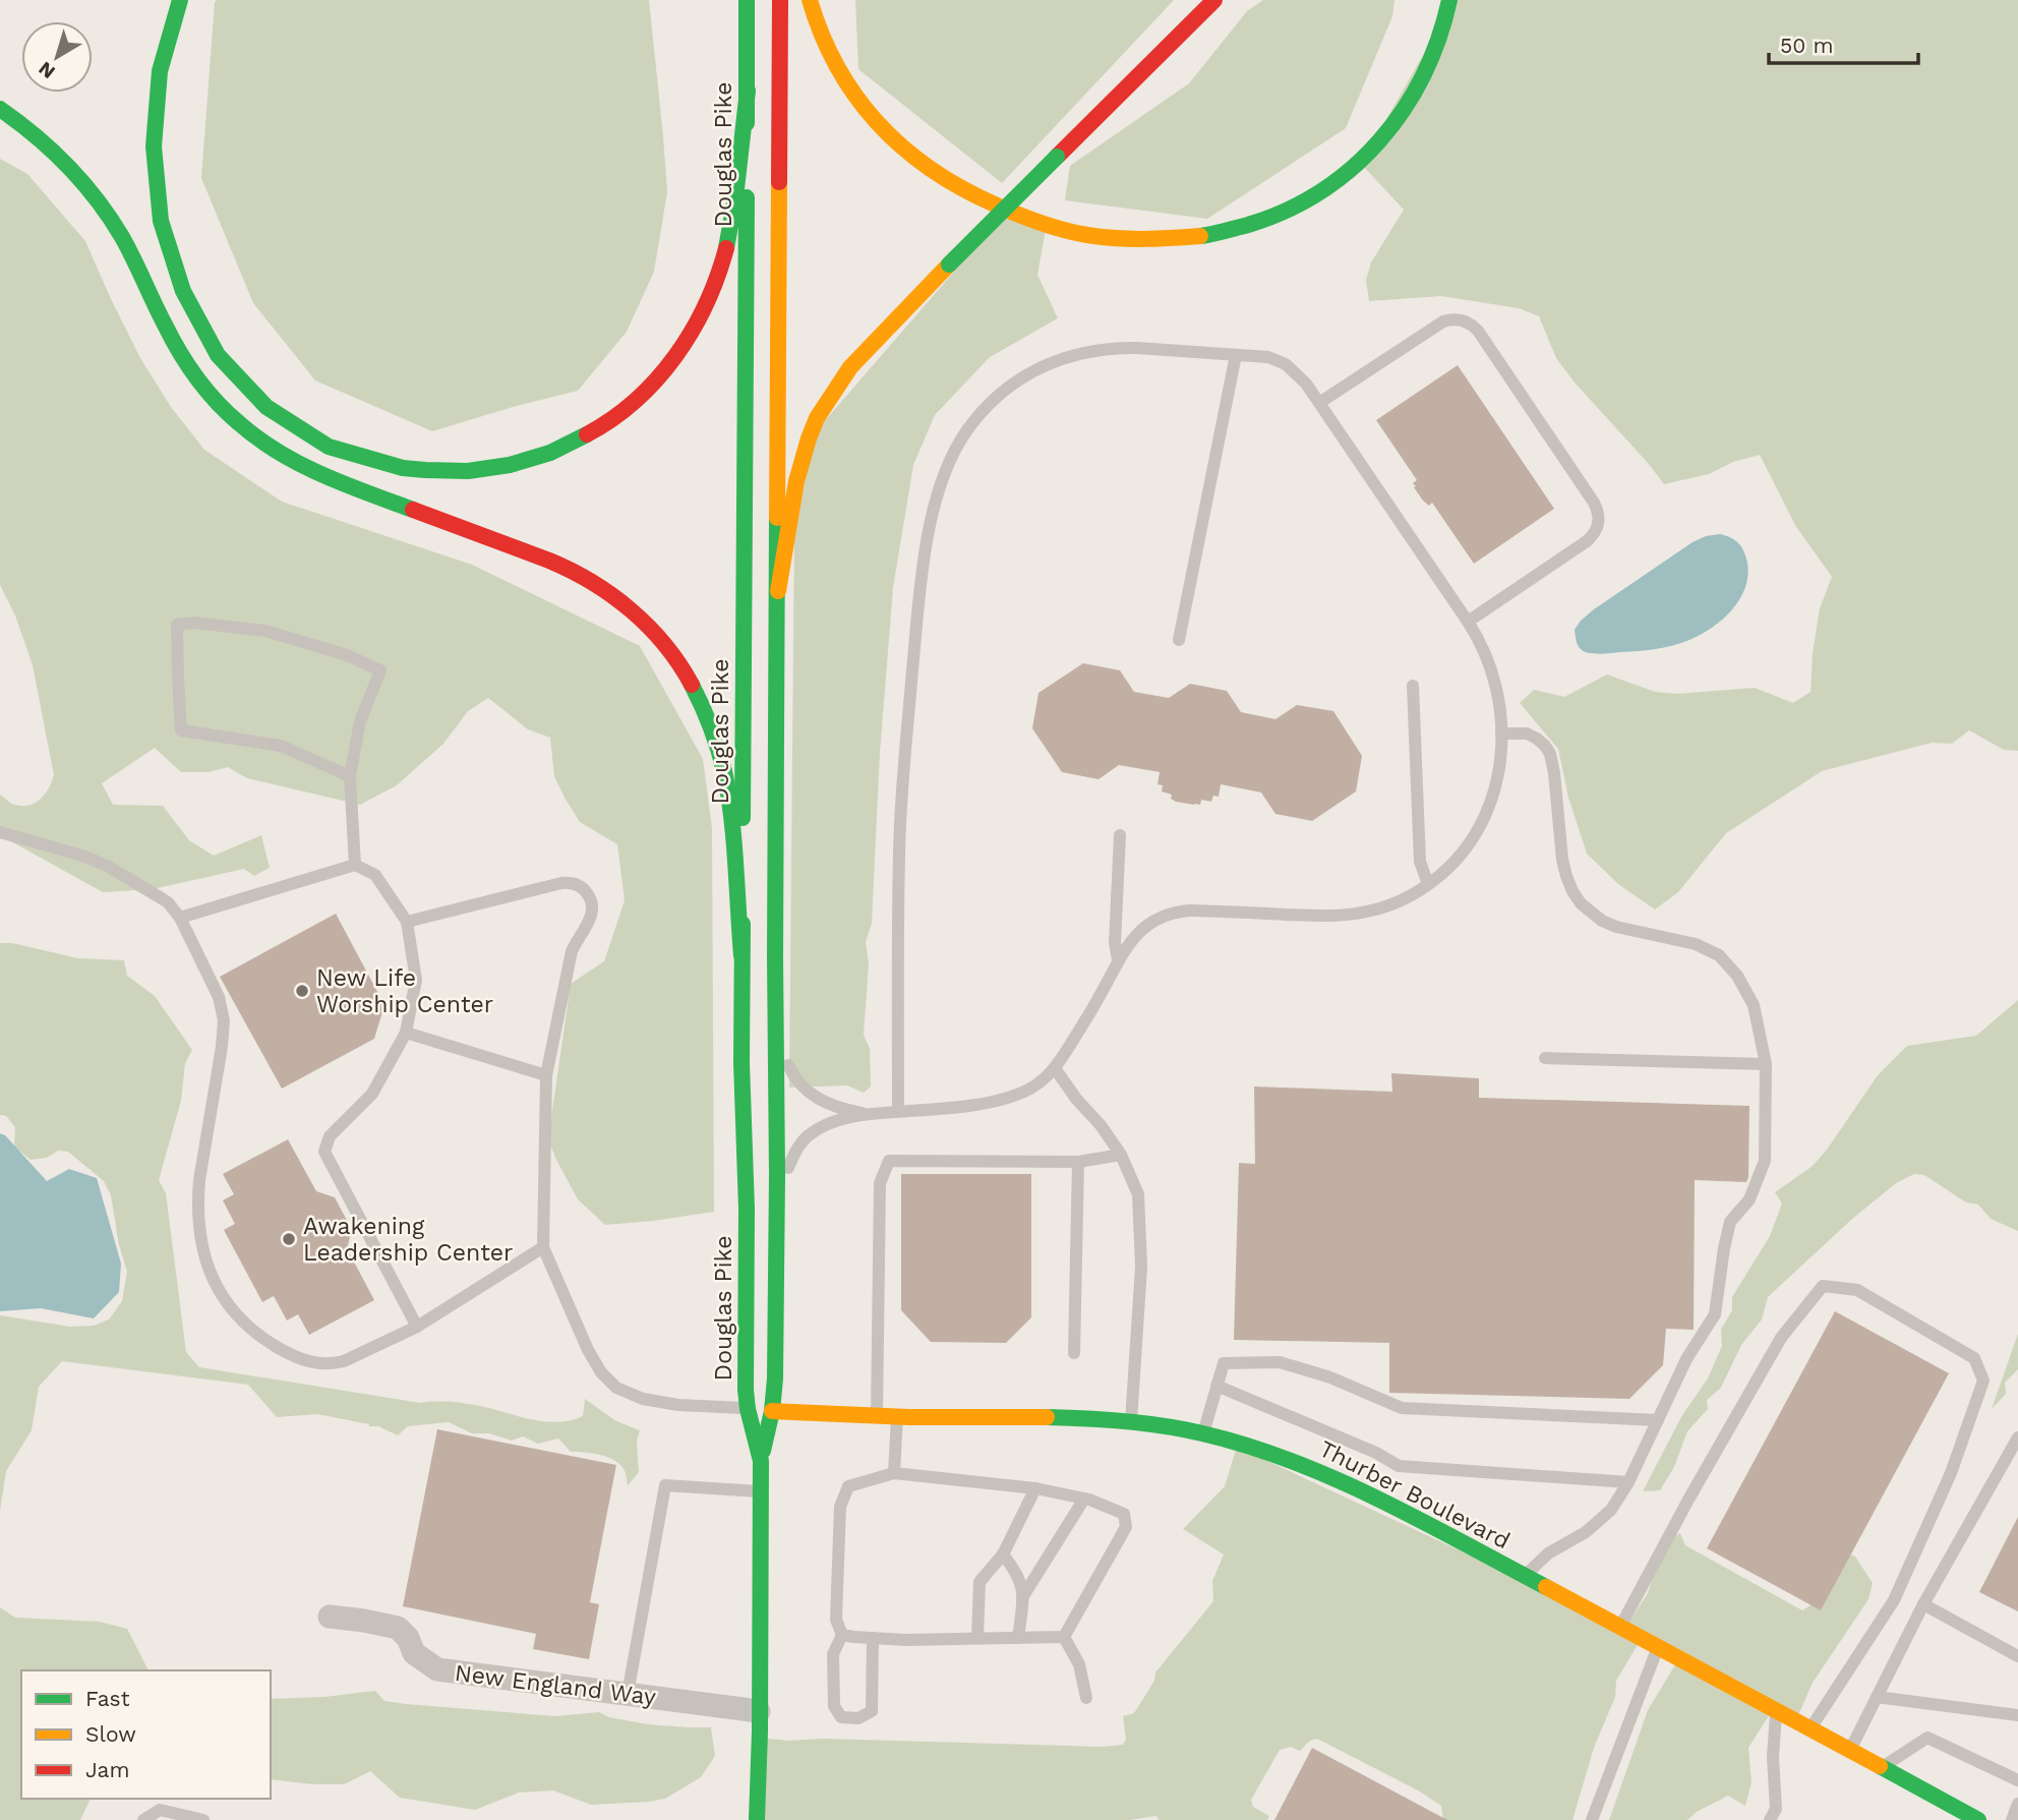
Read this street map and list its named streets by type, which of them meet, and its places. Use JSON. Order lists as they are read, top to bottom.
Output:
{
  "streets": {
    "main road": ["Douglas Pike", "Thurber Boulevard"],
    "street": ["New England Way"]
  },
  "crossings": [
    ["Douglas Pike", "Thurber Boulevard"],
    ["Douglas Pike", "New England Way"]
  ],
  "places": ["New Life Worship Center", "Awakening Leadership Center"],
  "legend": ["Fast", "Slow", "Jam"],
  "scale_bar": "50 m",
  "north": "bottom left"
}
